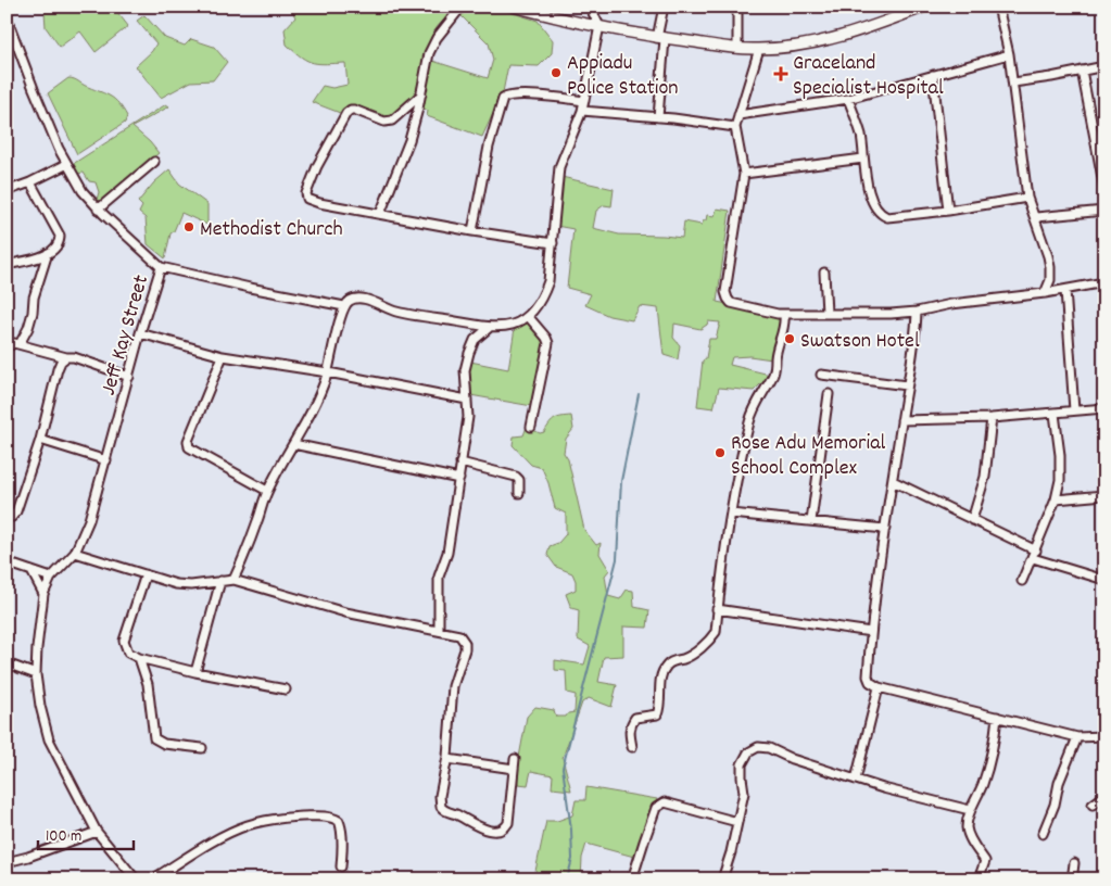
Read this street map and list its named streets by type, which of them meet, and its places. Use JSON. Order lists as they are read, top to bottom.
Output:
{
  "streets": {
    "street": ["Jeff Kay Street"]
  },
  "places": {
    "other": [
      "Appiadu Police Station",
      "Methodist Church",
      "Swatson Hotel",
      "Rose Adu Memorial School Complex"
    ],
    "health": ["Graceland Specialist Hospital"]
  },
  "scale_bar": "100 m"
}
